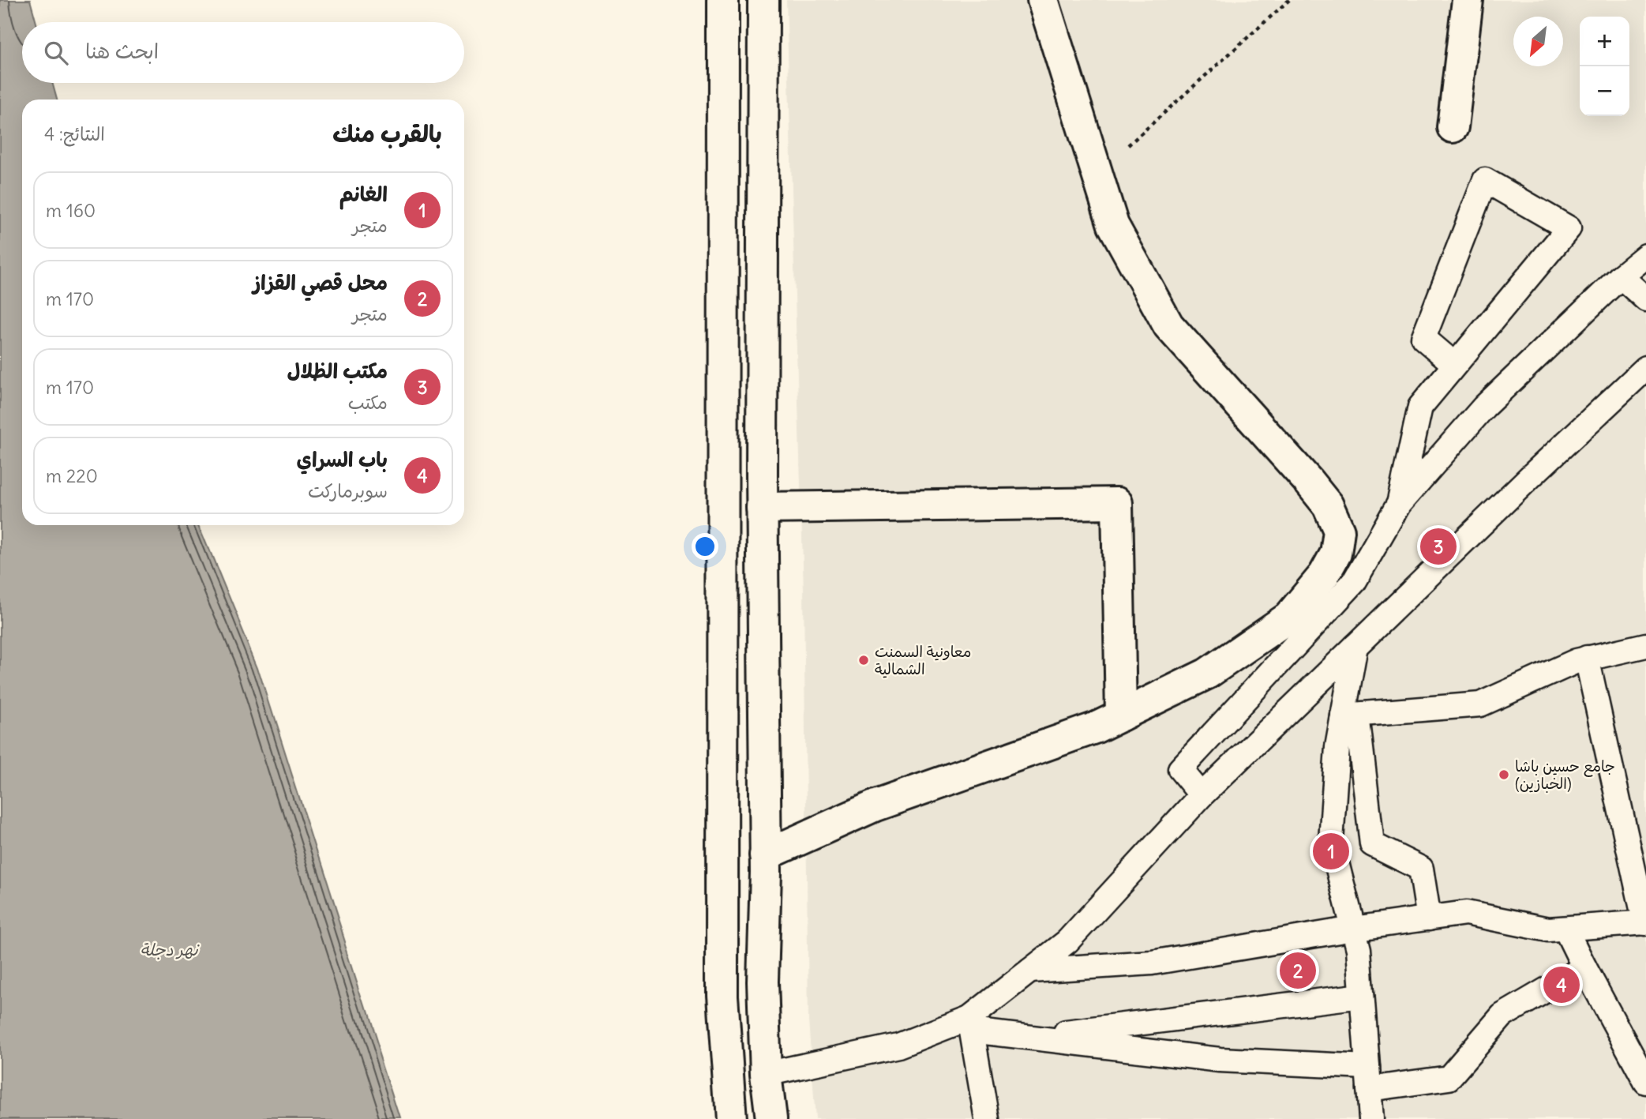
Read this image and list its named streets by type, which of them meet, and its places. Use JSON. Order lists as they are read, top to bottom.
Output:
{
  "water": ["نهر دجلة"],
  "places": ["معاونية السمنت الشمالية", "جامع حسين باشا (الخبازين)"],
  "north": "bottom left",
  "page": {
    "map_buttons": ["+", "−"],
    "search": "ابحث هنا",
    "heading": ["بالقرب منك", "النتائج: 4"],
    "list": [
      {
        "mark": "1",
        "name": "الغانم",
        "note": "متجر",
        "value": "160 m"
      },
      {
        "mark": "2",
        "name": "محل قصي القزاز",
        "note": "متجر",
        "value": "170 m"
      },
      {
        "mark": "3",
        "name": "مكتب الظلال",
        "note": "مكتب",
        "value": "170 m"
      },
      {
        "mark": "4",
        "name": "باب السراي",
        "note": "سوبرماركت",
        "value": "220 m"
      }
    ],
    "pins": [
      "3",
      "1",
      "2",
      "4"
    ]
  }
}
